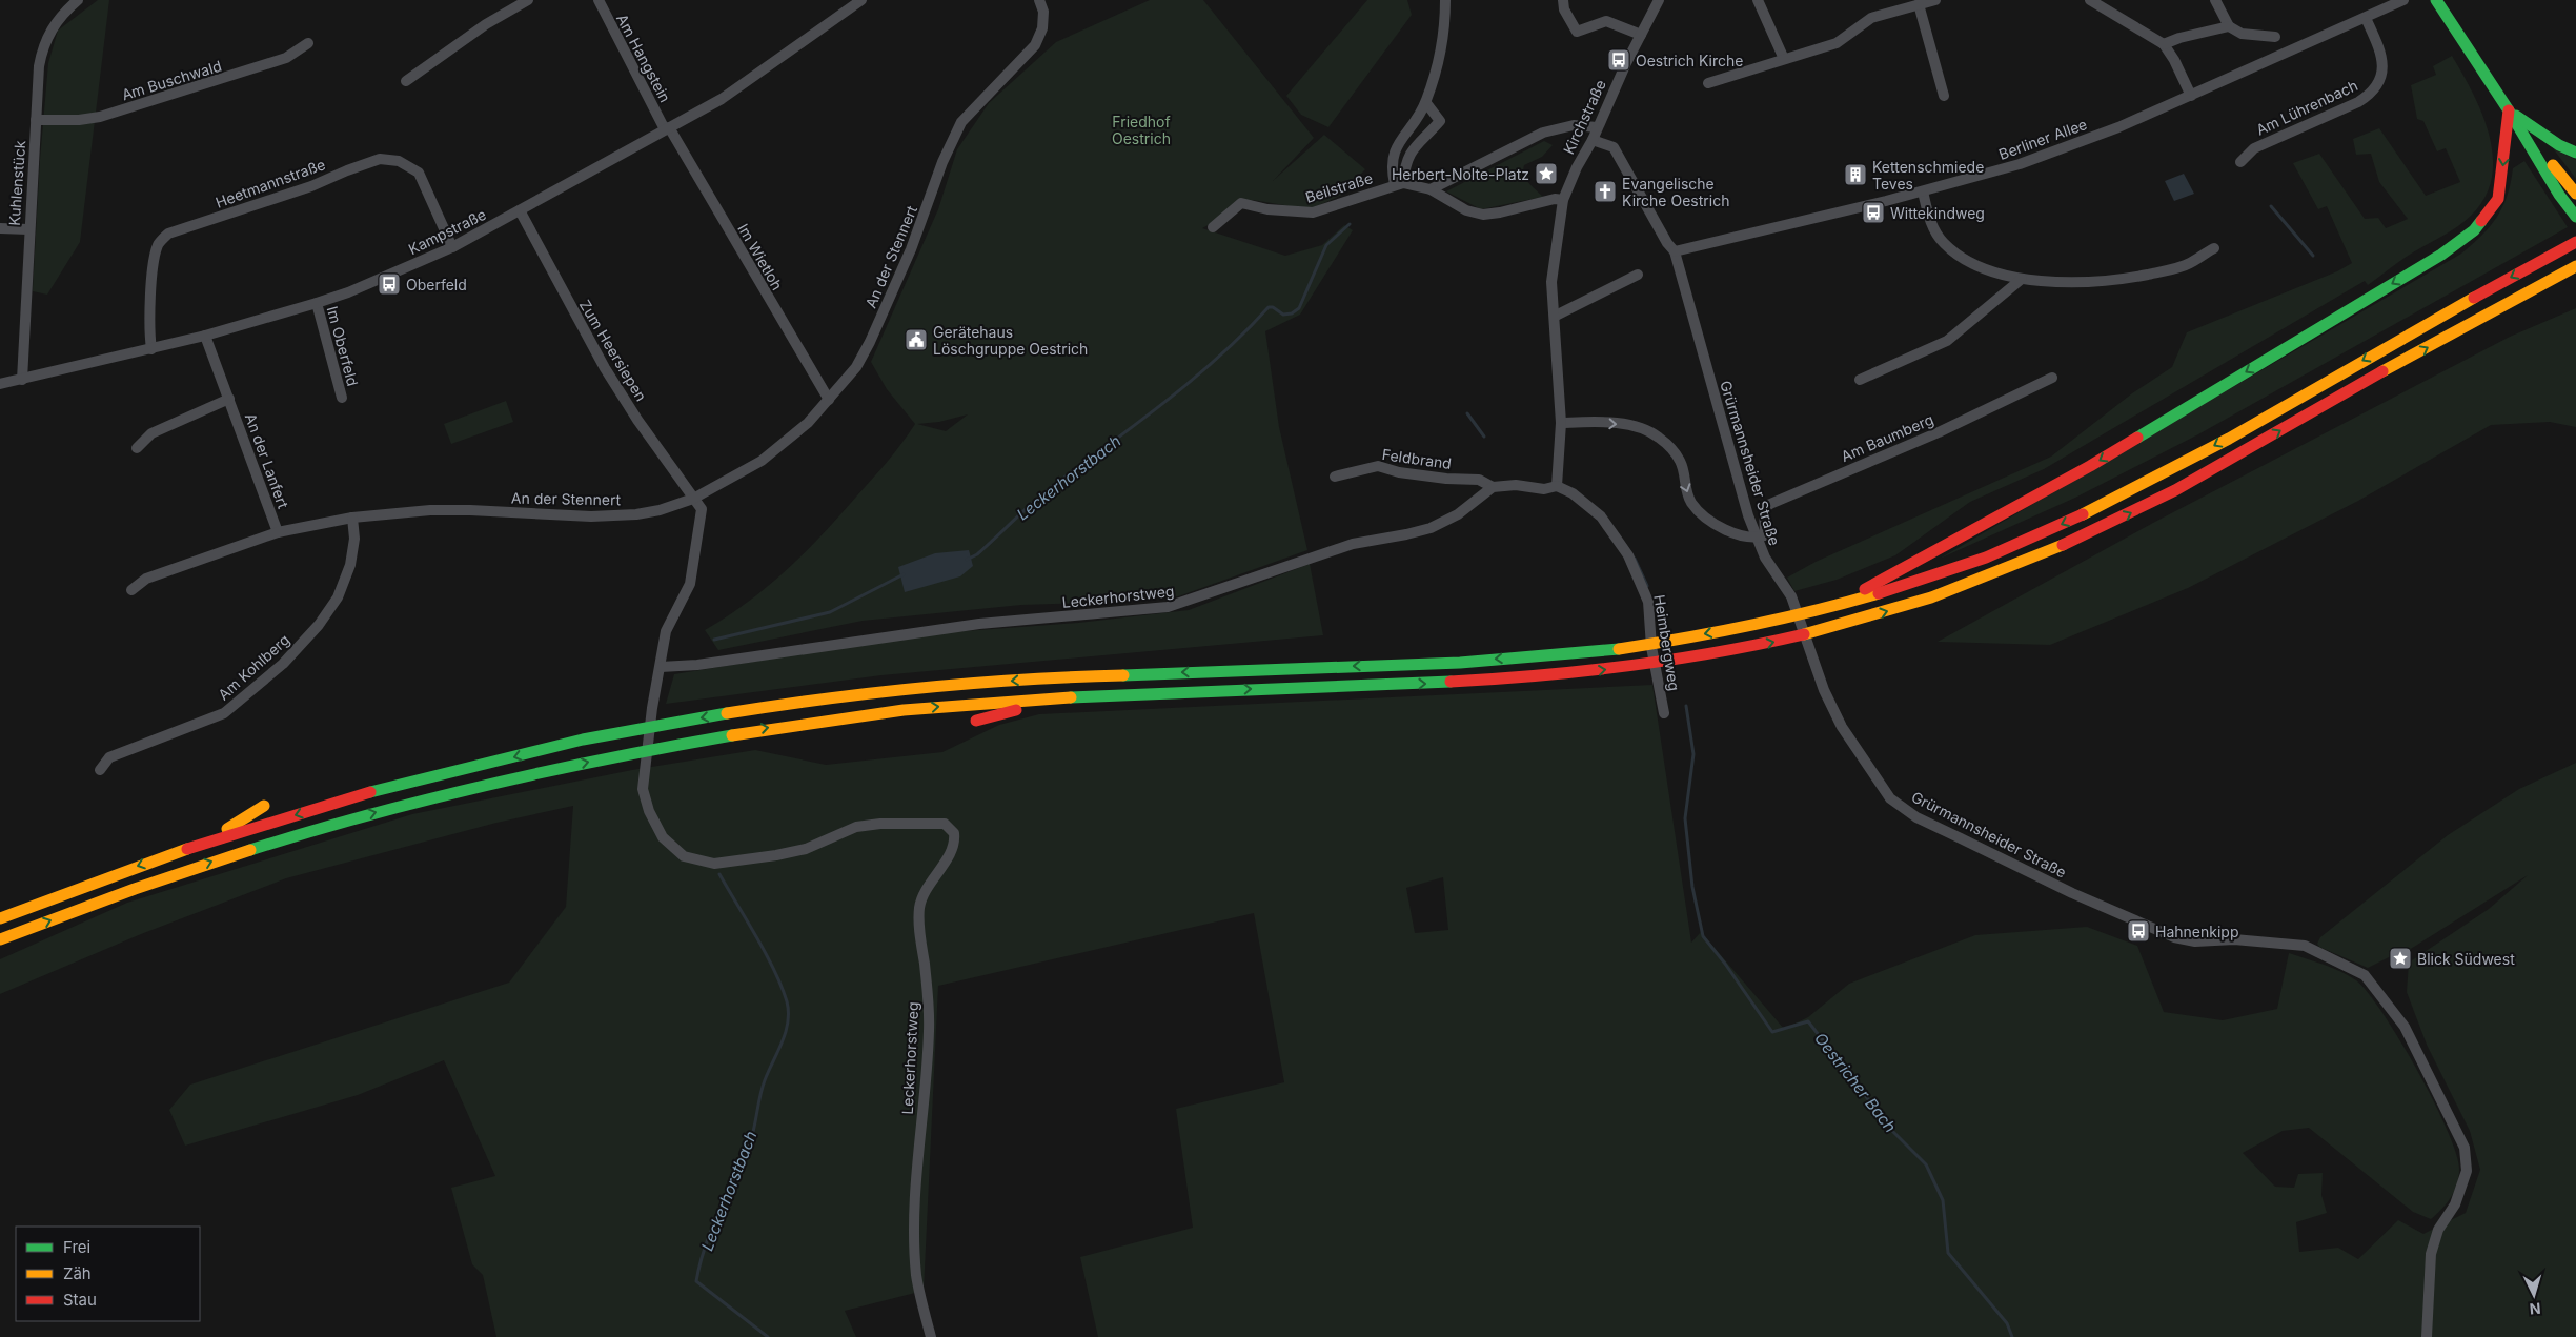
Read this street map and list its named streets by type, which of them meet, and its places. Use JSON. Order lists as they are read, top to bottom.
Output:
{
  "streets": {
    "street": [
      "Am Hangstein",
      "Am Buschwald",
      "Am Lührenbach",
      "Kirchstraße",
      "Berliner Allee",
      "Kuhlenstück",
      "Heetmannstraße",
      "Beilstraße",
      "Kampstraße",
      "Im Wietloh",
      "An der Stennert",
      "Im Oberfeld",
      "Zum Heersiepen",
      "Am Baumberg",
      "Feldbrand",
      "An der Lanfert",
      "Grürmannsheider Straße",
      "Leckerhorstweg",
      "Heimbergweg",
      "Am Kohlberg"
    ]
  },
  "crossings": [
    ["Am Hangstein", "Kampstraße"],
    ["Am Hangstein", "Im Wietloh"],
    ["Am Buschwald", "Kuhlenstück"],
    ["Am Lührenbach", "Berliner Allee"],
    ["Kirchstraße", "Grürmannsheider Straße"],
    ["Kirchstraße", "Heimbergweg"],
    ["Berliner Allee", "Grürmannsheider Straße"],
    ["Kuhlenstück", "Kampstraße"],
    ["Heetmannstraße", "Kampstraße"],
    ["Kampstraße", "Im Wietloh"],
    ["Kampstraße", "Im Oberfeld"],
    ["Kampstraße", "Zum Heersiepen"],
    ["Kampstraße", "An der Lanfert"],
    ["Im Wietloh", "An der Stennert"],
    ["An der Stennert", "Zum Heersiepen"],
    ["An der Stennert", "An der Lanfert"],
    ["An der Stennert", "Leckerhorstweg"],
    ["An der Stennert", "Am Kohlberg"],
    ["Zum Heersiepen", "Leckerhorstweg"],
    ["Am Baumberg", "Grürmannsheider Straße"],
    ["Feldbrand", "Leckerhorstweg"]
  ],
  "water": ["Leckerhorstbach", "Oestricher Bach"],
  "parks": ["Friedhof Oestrich"],
  "places": {
    "bus stop": [
      "Oestrich Kirche",
      "Wittekindweg",
      "Oberfeld",
      "Hahnenkipp"
    ],
    "place": ["Herbert-Nolte-Platz", "Blick Südwest"],
    "building": ["Kettenschmiede Teves"],
    "church": ["Evangelische Kirche Oestrich"],
    "public building": ["Gerätehaus Löschgruppe Oestrich"]
  },
  "legend": ["Frei", "Zäh", "Stau"],
  "north": "bottom"
}
